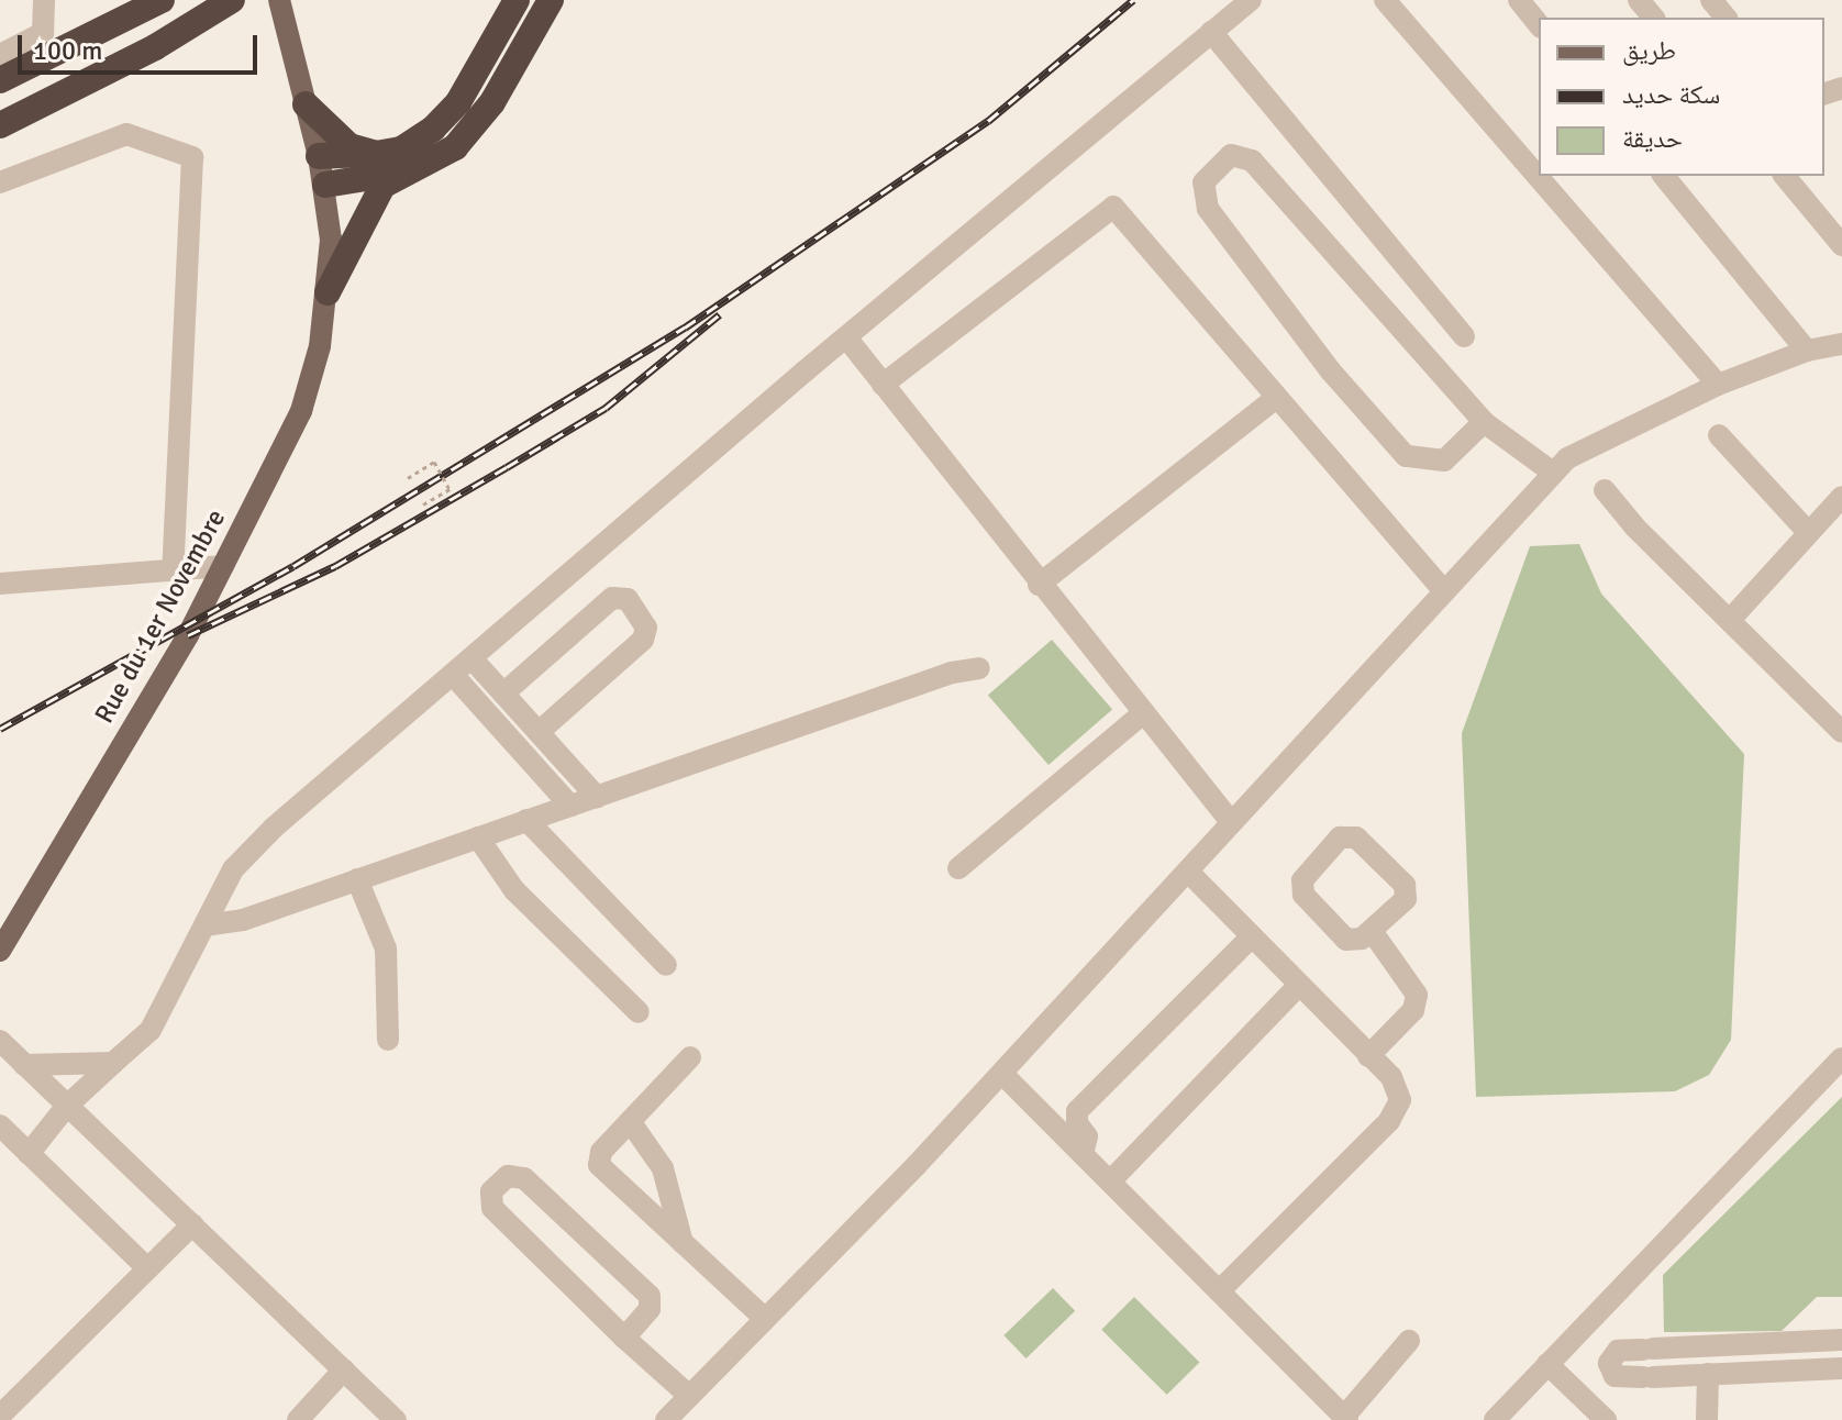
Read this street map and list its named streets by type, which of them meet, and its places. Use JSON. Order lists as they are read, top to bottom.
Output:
{
  "streets": {
    "main road": ["Rue du 1er Novembre"]
  },
  "legend": ["طريق", "سكة حديد", "حديقة"],
  "scale_bar": "100 m"
}
